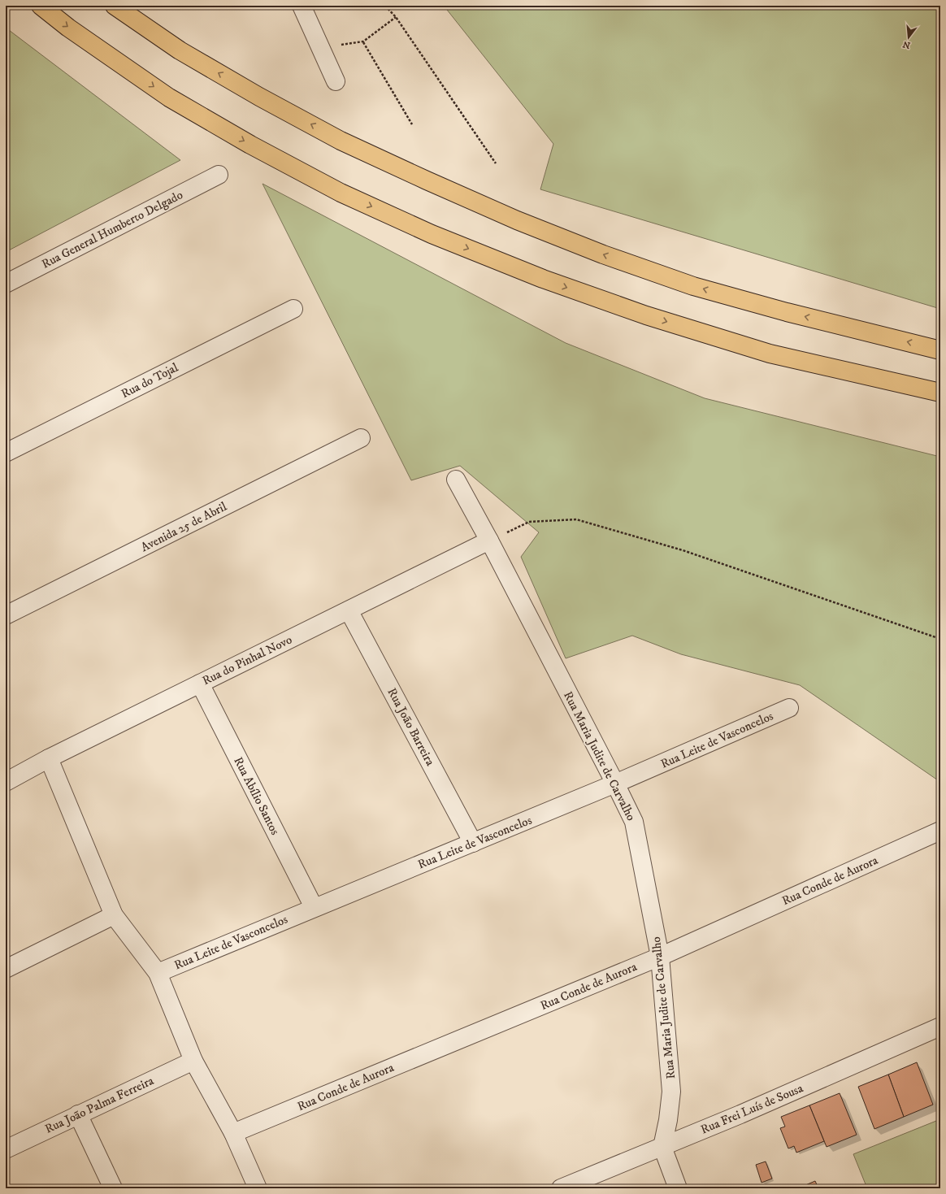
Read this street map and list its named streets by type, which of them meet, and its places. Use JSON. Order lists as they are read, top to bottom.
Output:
{
  "streets": {
    "street": [
      "Rua General Humberto Delgado",
      "Rua do Tojal",
      "Avenida 25 de Abril",
      "Rua do Pinhal Novo",
      "Rua João Barreira",
      "Rua Leite de Vasconcelos",
      "Rua Maria Judite de Carvalho",
      "Rua Abílio Santos",
      "Rua Conde de Aurora",
      "Rua João Palma Ferreira",
      "Rua Frei Luís de Sousa"
    ]
  },
  "crossings": [
    ["Rua do Pinhal Novo", "Rua João Barreira"],
    ["Rua do Pinhal Novo", "Rua Maria Judite de Carvalho"],
    ["Rua do Pinhal Novo", "Rua Abílio Santos"],
    ["Rua João Barreira", "Rua Leite de Vasconcelos"],
    ["Rua Leite de Vasconcelos", "Rua Maria Judite de Carvalho"],
    ["Rua Leite de Vasconcelos", "Rua Abílio Santos"],
    ["Rua Maria Judite de Carvalho", "Rua Conde de Aurora"],
    ["Rua Maria Judite de Carvalho", "Rua Frei Luís de Sousa"]
  ],
  "north": "bottom"
}
